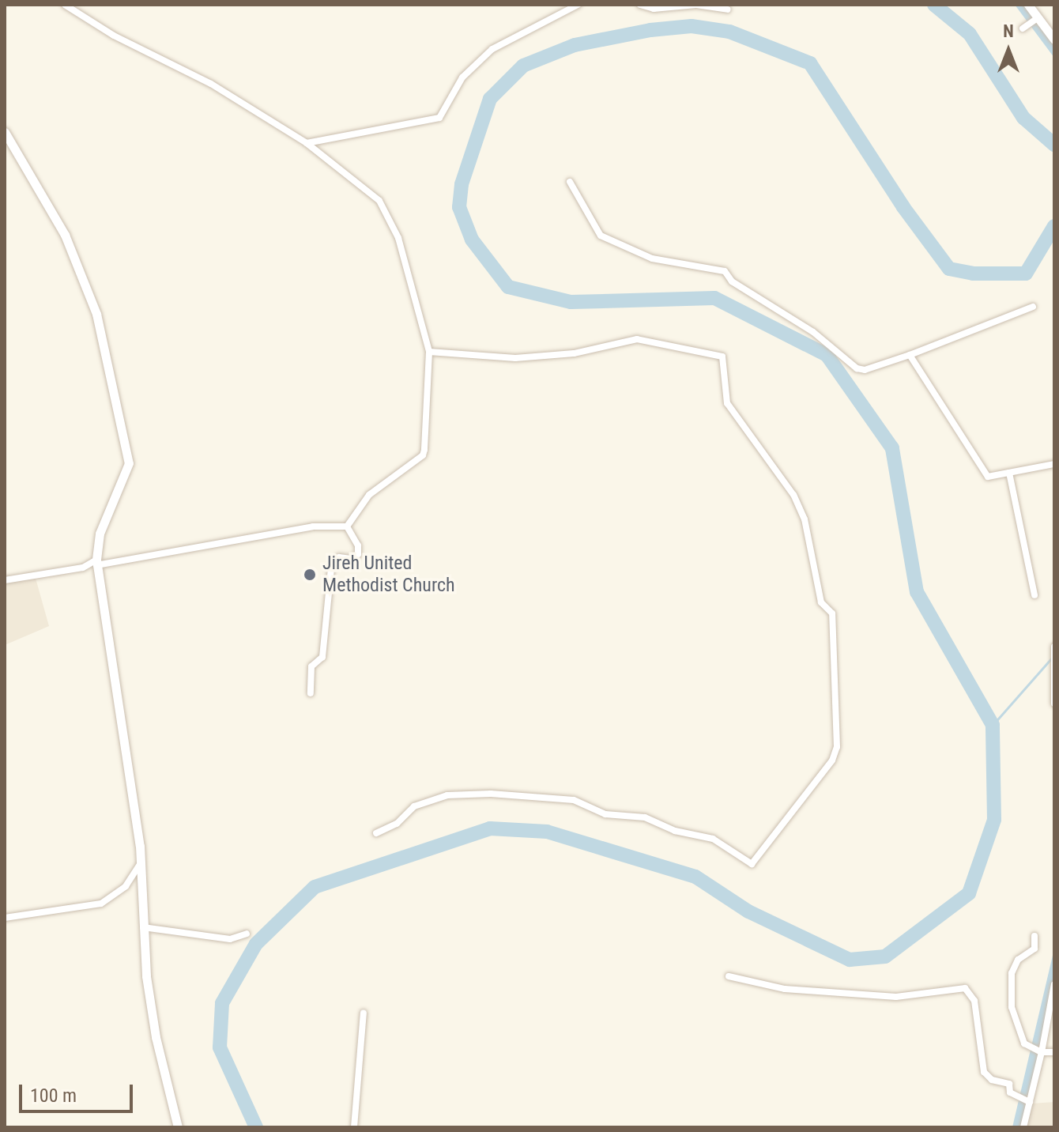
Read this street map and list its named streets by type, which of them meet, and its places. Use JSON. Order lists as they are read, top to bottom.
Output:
{
  "places": ["Jireh United Methodist Church"],
  "scale_bar": "100 m",
  "north": "top"
}
